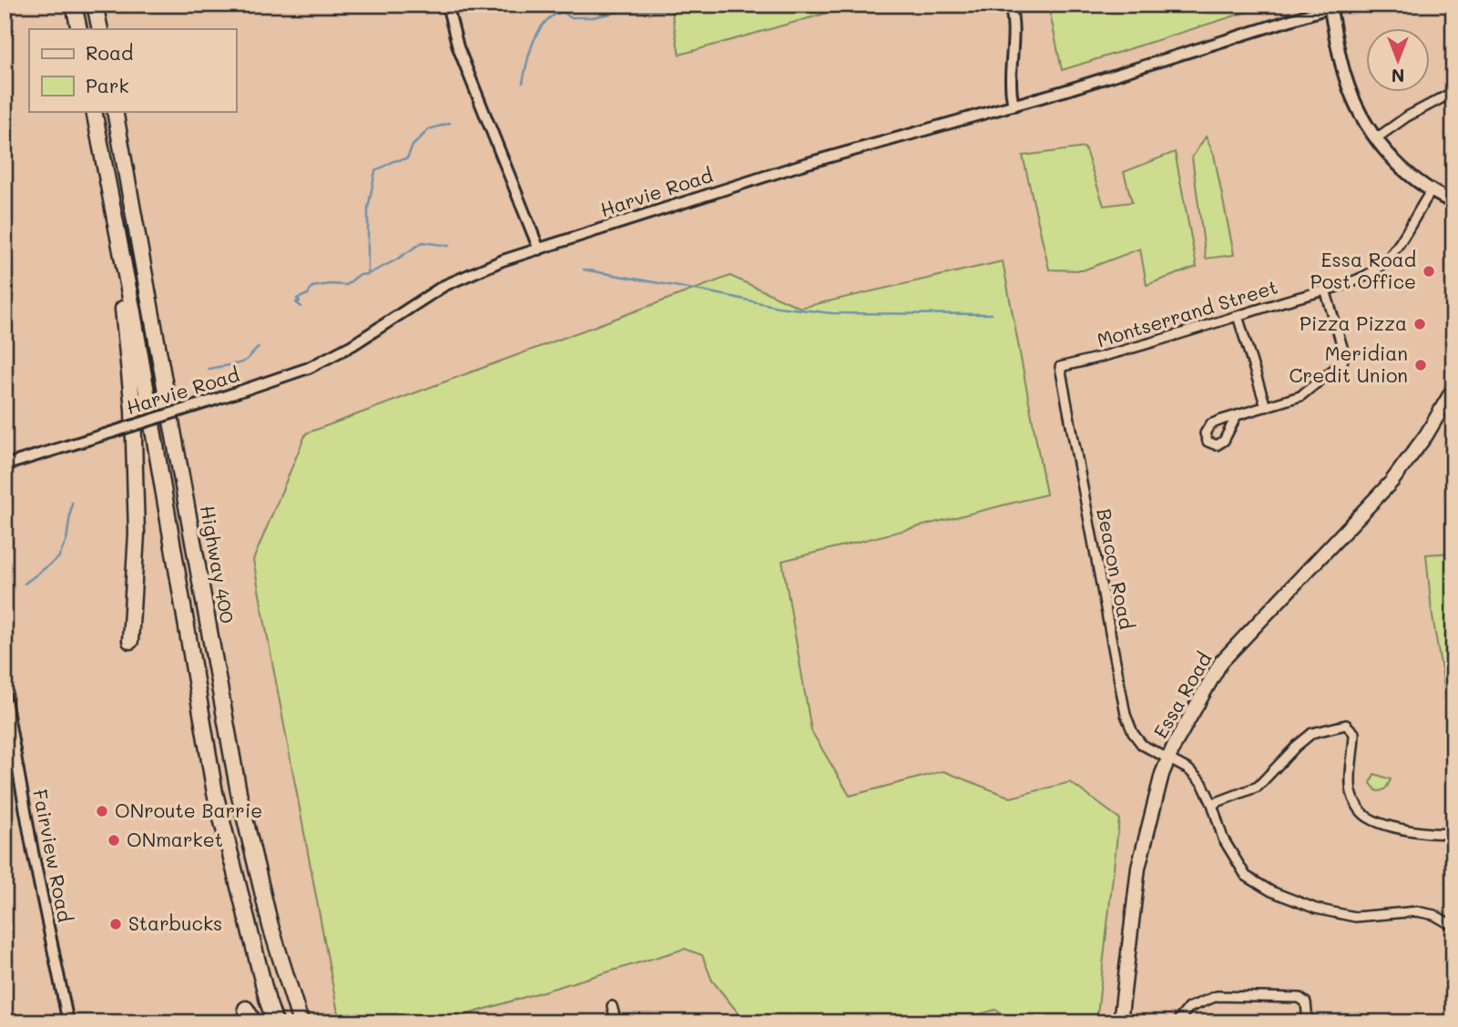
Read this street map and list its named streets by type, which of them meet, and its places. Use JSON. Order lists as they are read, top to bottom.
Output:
{
  "streets": {
    "highway": ["Highway 400"],
    "main road": ["Essa Road"],
    "street": [
      "Harvie Road",
      "Montserrand Street",
      "Beacon Road",
      "Fairview Road"
    ]
  },
  "crossings": [
    ["Montserrand Street", "Beacon Road"],
    ["Beacon Road", "Essa Road"]
  ],
  "places": [
    "Essa Road Post Office",
    "Pizza Pizza",
    "Meridian Credit Union",
    "ONroute Barrie",
    "ONmarket",
    "Starbucks"
  ],
  "legend": ["Road", "Park"],
  "north": "bottom"
}
